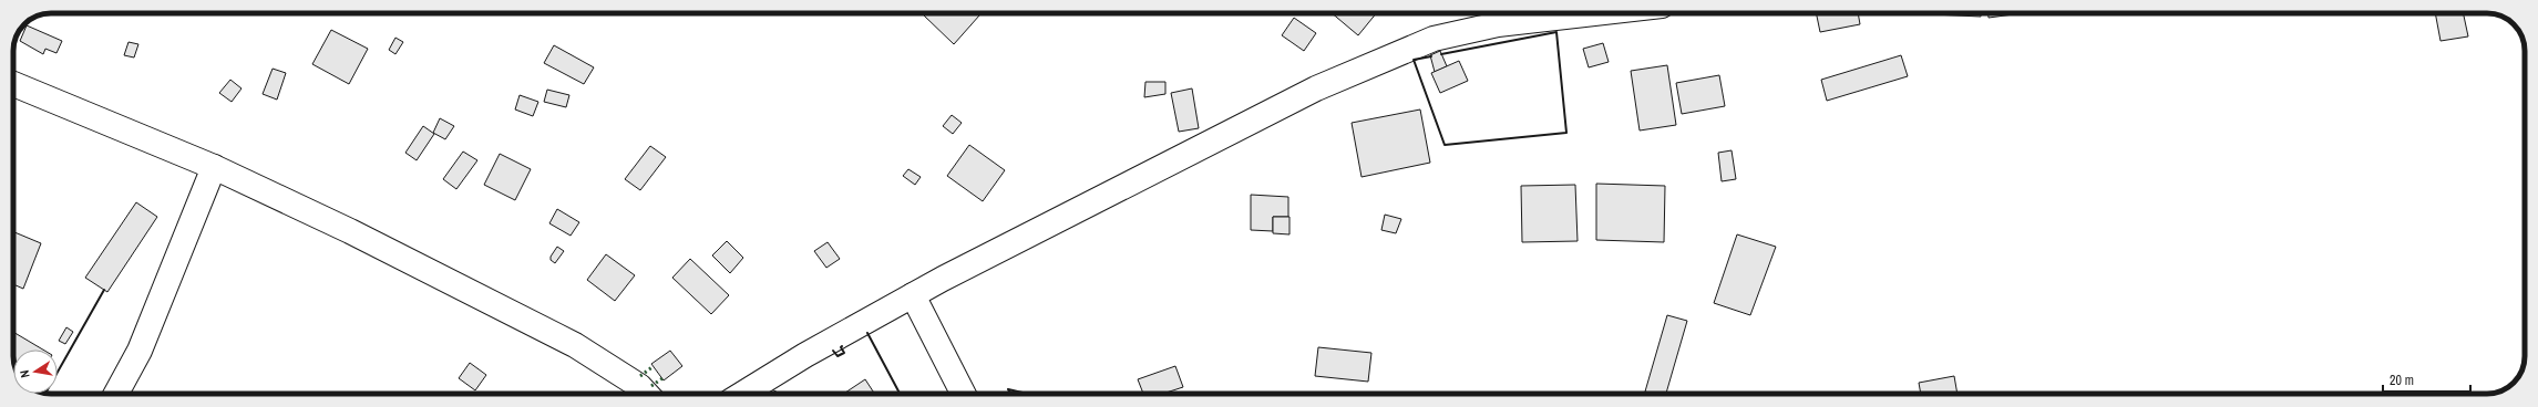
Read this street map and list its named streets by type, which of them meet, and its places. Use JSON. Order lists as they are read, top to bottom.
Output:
{
  "scale_bar": "20 m",
  "north": "left"
}
